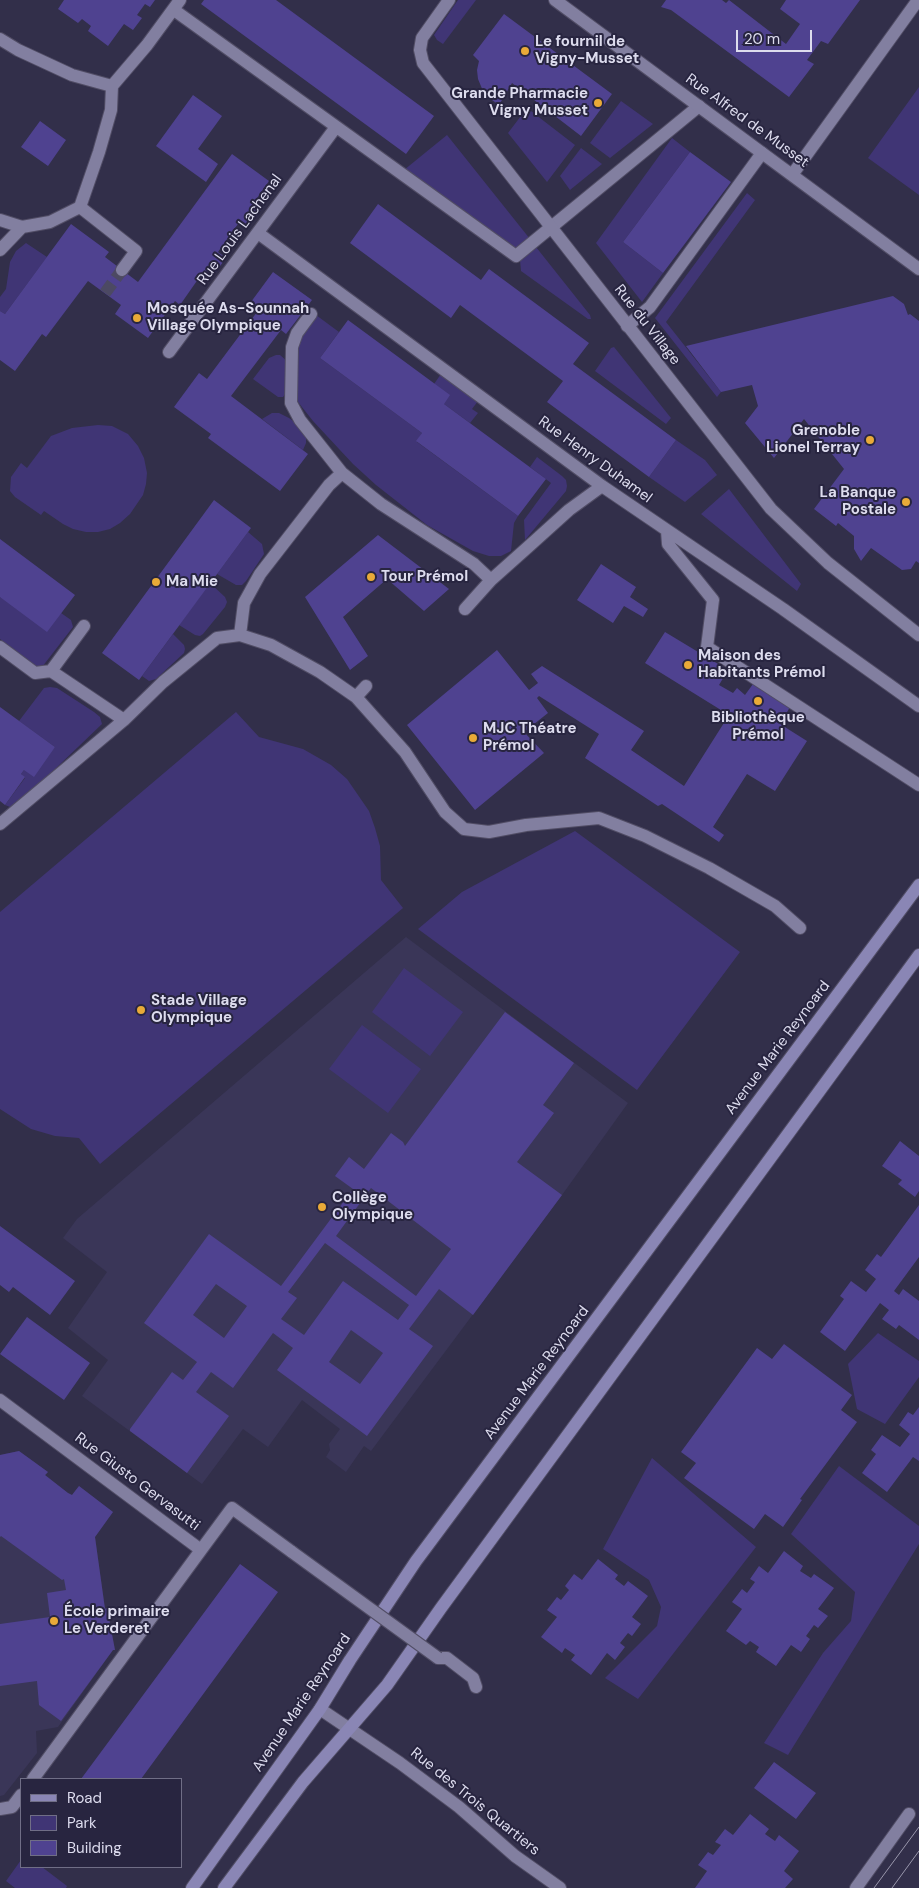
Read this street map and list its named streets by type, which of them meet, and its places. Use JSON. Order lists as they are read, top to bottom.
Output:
{
  "streets": {
    "main road": ["Avenue Marie Reynoard"],
    "street": [
      "Rue Alfred de Musset",
      "Rue Louis Lachenal",
      "Rue du Village",
      "Rue Henry Duhamel",
      "Rue Giusto Gervasutti",
      "Rue des Trois Quartiers"
    ]
  },
  "crossings": [
    ["Rue Louis Lachenal", "Rue Henry Duhamel"],
    ["Avenue Marie Reynoard", "Rue des Trois Quartiers"]
  ],
  "places": [
    "Le fournil de Vigny-Musset",
    "Grande Pharmacie Vigny Musset",
    "Mosquée As-Sounnah Village Olympique",
    "Grenoble Lionel Terray",
    "La Banque Postale",
    "Tour Prémol",
    "Ma Mie",
    "Maison des Habitants Prémol",
    "Bibliothèque Prémol",
    "MJC Théatre Prémol",
    "Stade Village Olympique",
    "Collège Olympique",
    "École primaire Le Verderet"
  ],
  "legend": ["Road", "Park", "Building"],
  "scale_bar": "20 m"
}
